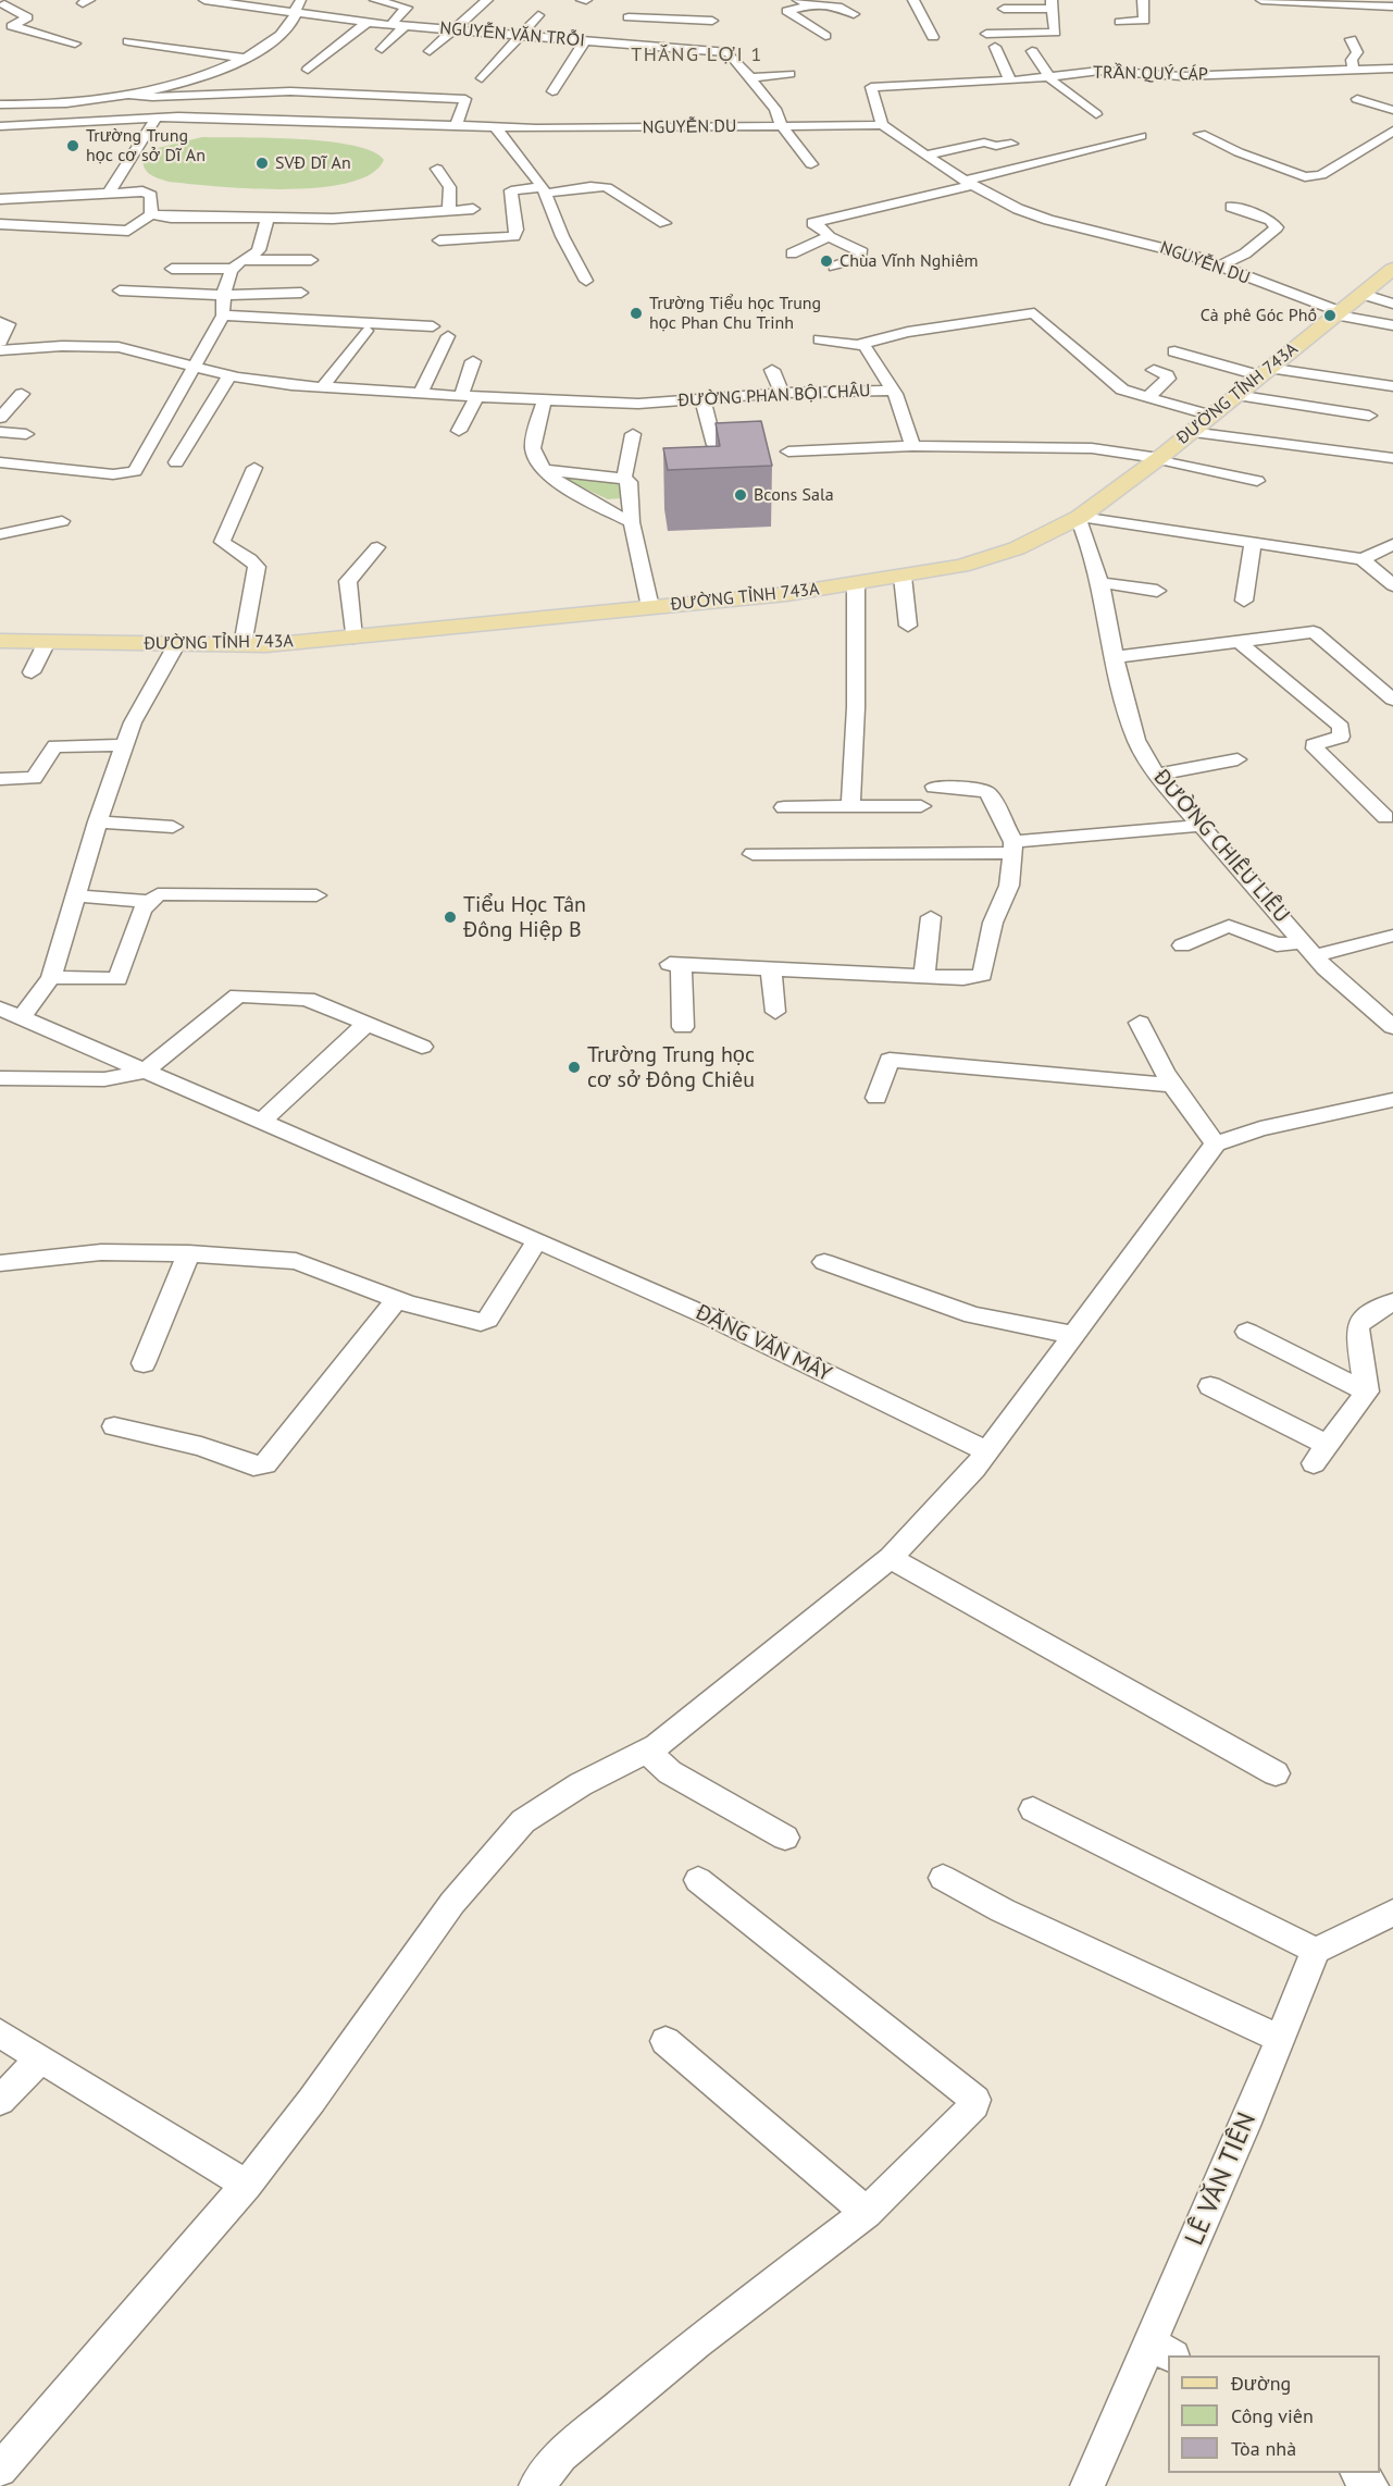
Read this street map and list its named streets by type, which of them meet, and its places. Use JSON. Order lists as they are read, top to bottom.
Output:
{
  "streets": {
    "main road": ["ĐƯỜNG TỈNH 743A"],
    "street": [
      "NGUYỄN VĂN TRỖI",
      "TRẦN QUÝ CÁP",
      "NGUYỄN DU",
      "ĐƯỜNG PHAN BỘI CHÂU",
      "ĐƯỜNG CHIÊU LIÊU",
      "ĐẶNG VĂN MÂY",
      "LÊ VĂN TIÊN"
    ]
  },
  "crossings": [
    ["NGUYỄN VĂN TRỖI", "NGUYỄN DU"],
    ["TRẦN QUÝ CÁP", "NGUYỄN DU"],
    ["NGUYỄN DU", "ĐƯỜNG TỈNH 743A"],
    ["ĐƯỜNG TỈNH 743A", "ĐƯỜNG CHIÊU LIÊU"]
  ],
  "districts": ["THẮNG LỢI 1"],
  "places": [
    "Trường Trung học cơ sở Dĩ An",
    "SVĐ Dĩ An",
    "Chùa Vĩnh Nghiêm",
    "Trường Tiểu học Trung học Phan Chu Trinh",
    "Cà phê Góc Phố",
    "Bcons Sala",
    "Tiểu Học Tân Đông Hiệp B",
    "Trường Trung học cơ sở Đông Chiêu"
  ],
  "legend": ["Đường", "Công viên", "Tòa nhà"]
}
